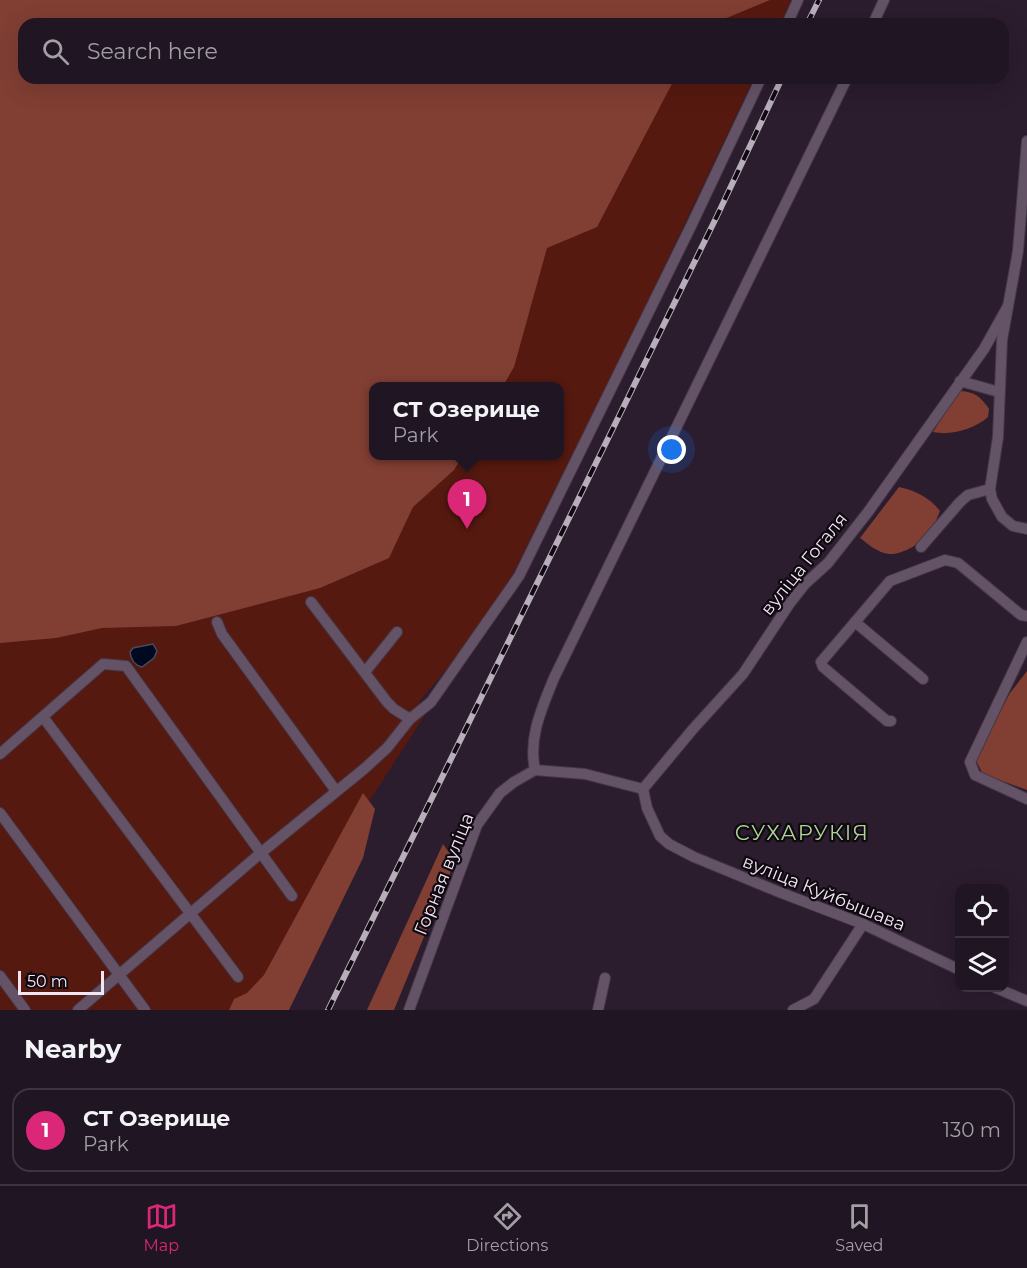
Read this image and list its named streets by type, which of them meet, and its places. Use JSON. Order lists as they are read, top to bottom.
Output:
{
  "streets": {
    "street": ["вуліца Гогаля", "Горная вуліца", "вуліца Куйбышава"]
  },
  "crossings": [
    ["вуліца Гогаля", "вуліца Куйбышава"]
  ],
  "districts": ["СУХАРУКІЯ"],
  "scale_bar": "50 m",
  "page": {
    "search": "Search here",
    "popup": ["СТ Озерище", "Park"],
    "pins": "1",
    "scale": "50 m",
    "heading": "Nearby",
    "list": [
      {
        "mark": "1",
        "name": "СТ Озерище",
        "note": "Park",
        "value": "130 m"
      }
    ],
    "nav": ["Map", "Directions", "Saved"]
  }
}
